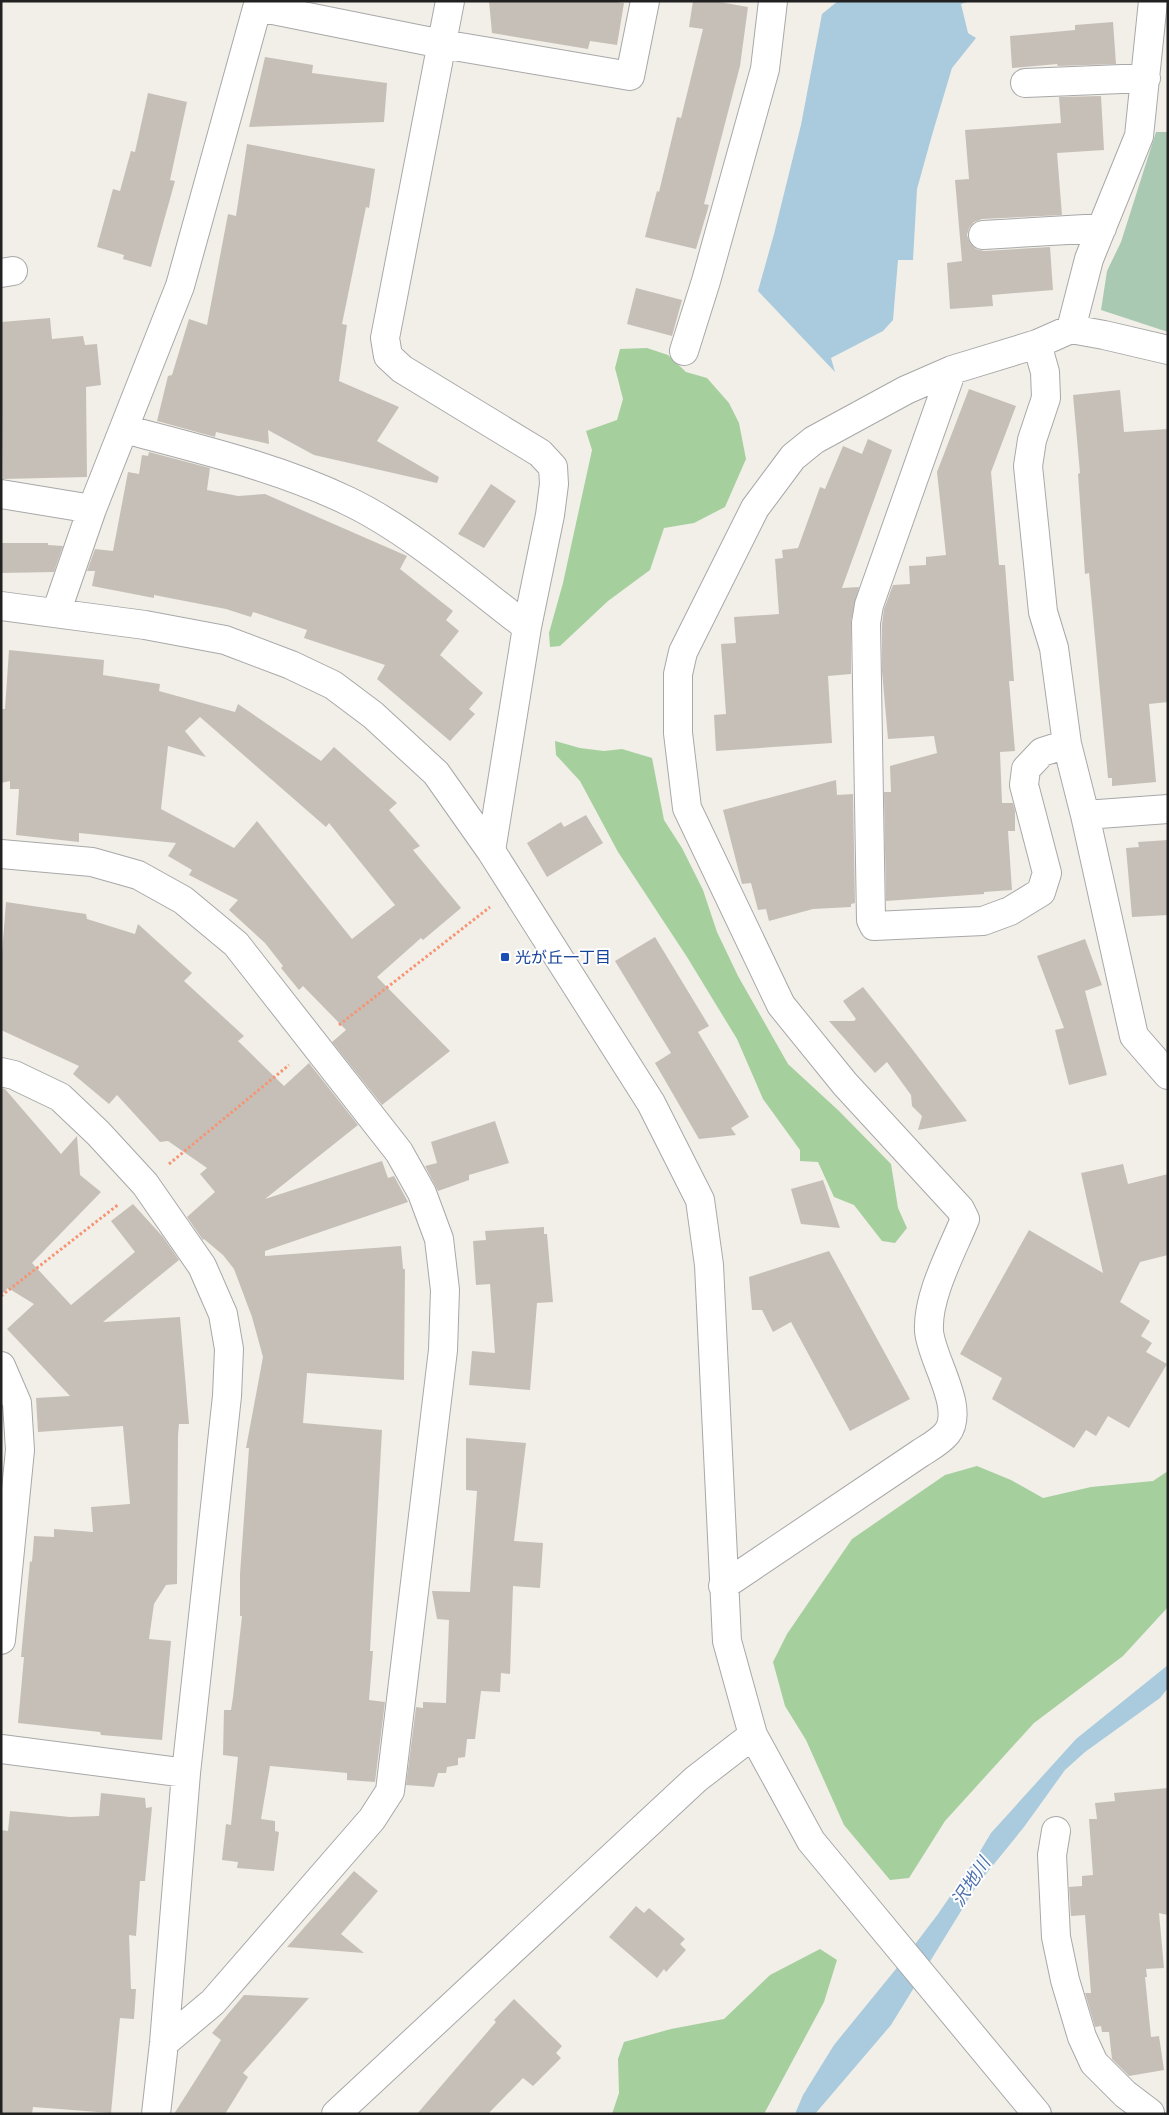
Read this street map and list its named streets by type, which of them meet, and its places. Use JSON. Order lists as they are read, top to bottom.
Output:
{
  "water": ["沢地川"],
  "places": {
    "transit": ["光が丘一丁目"]
  }
}
